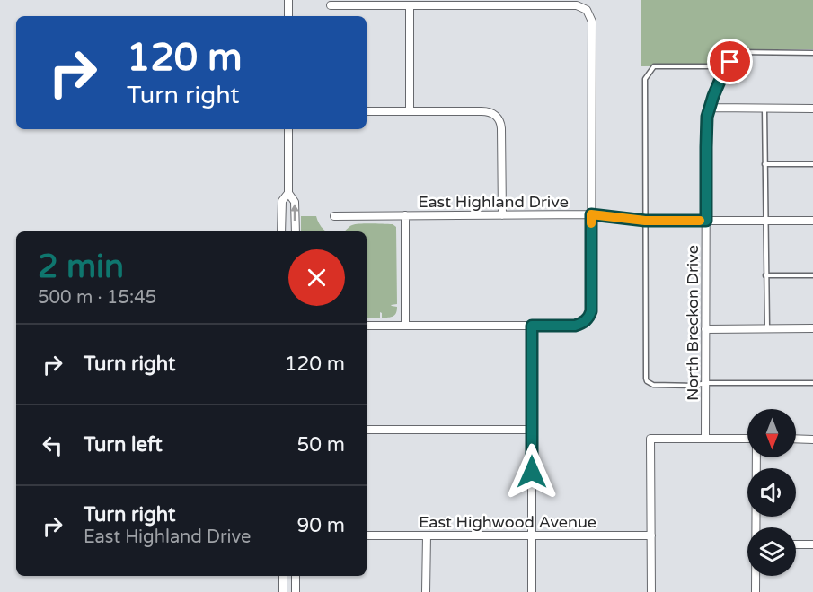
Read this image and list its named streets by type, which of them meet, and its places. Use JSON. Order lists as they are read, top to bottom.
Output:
{
  "streets": {
    "street": ["East Highland Drive", "North Breckon Drive", "East Highwood Avenue"]
  },
  "crossings": [
    ["East Highland Drive", "North Breckon Drive"]
  ],
  "north": "bottom",
  "page": {
    "turn": ["120 m", "Turn right"],
    "heading": ["2 min", "500 m · 15:45"],
    "list": [
      {
        "name": "Turn right",
        "value": "120 m"
      },
      {
        "name": "Turn left",
        "value": "50 m"
      },
      {
        "name": "Turn right",
        "note": "East Highland Drive",
        "value": "90 m"
      }
    ]
  }
}
